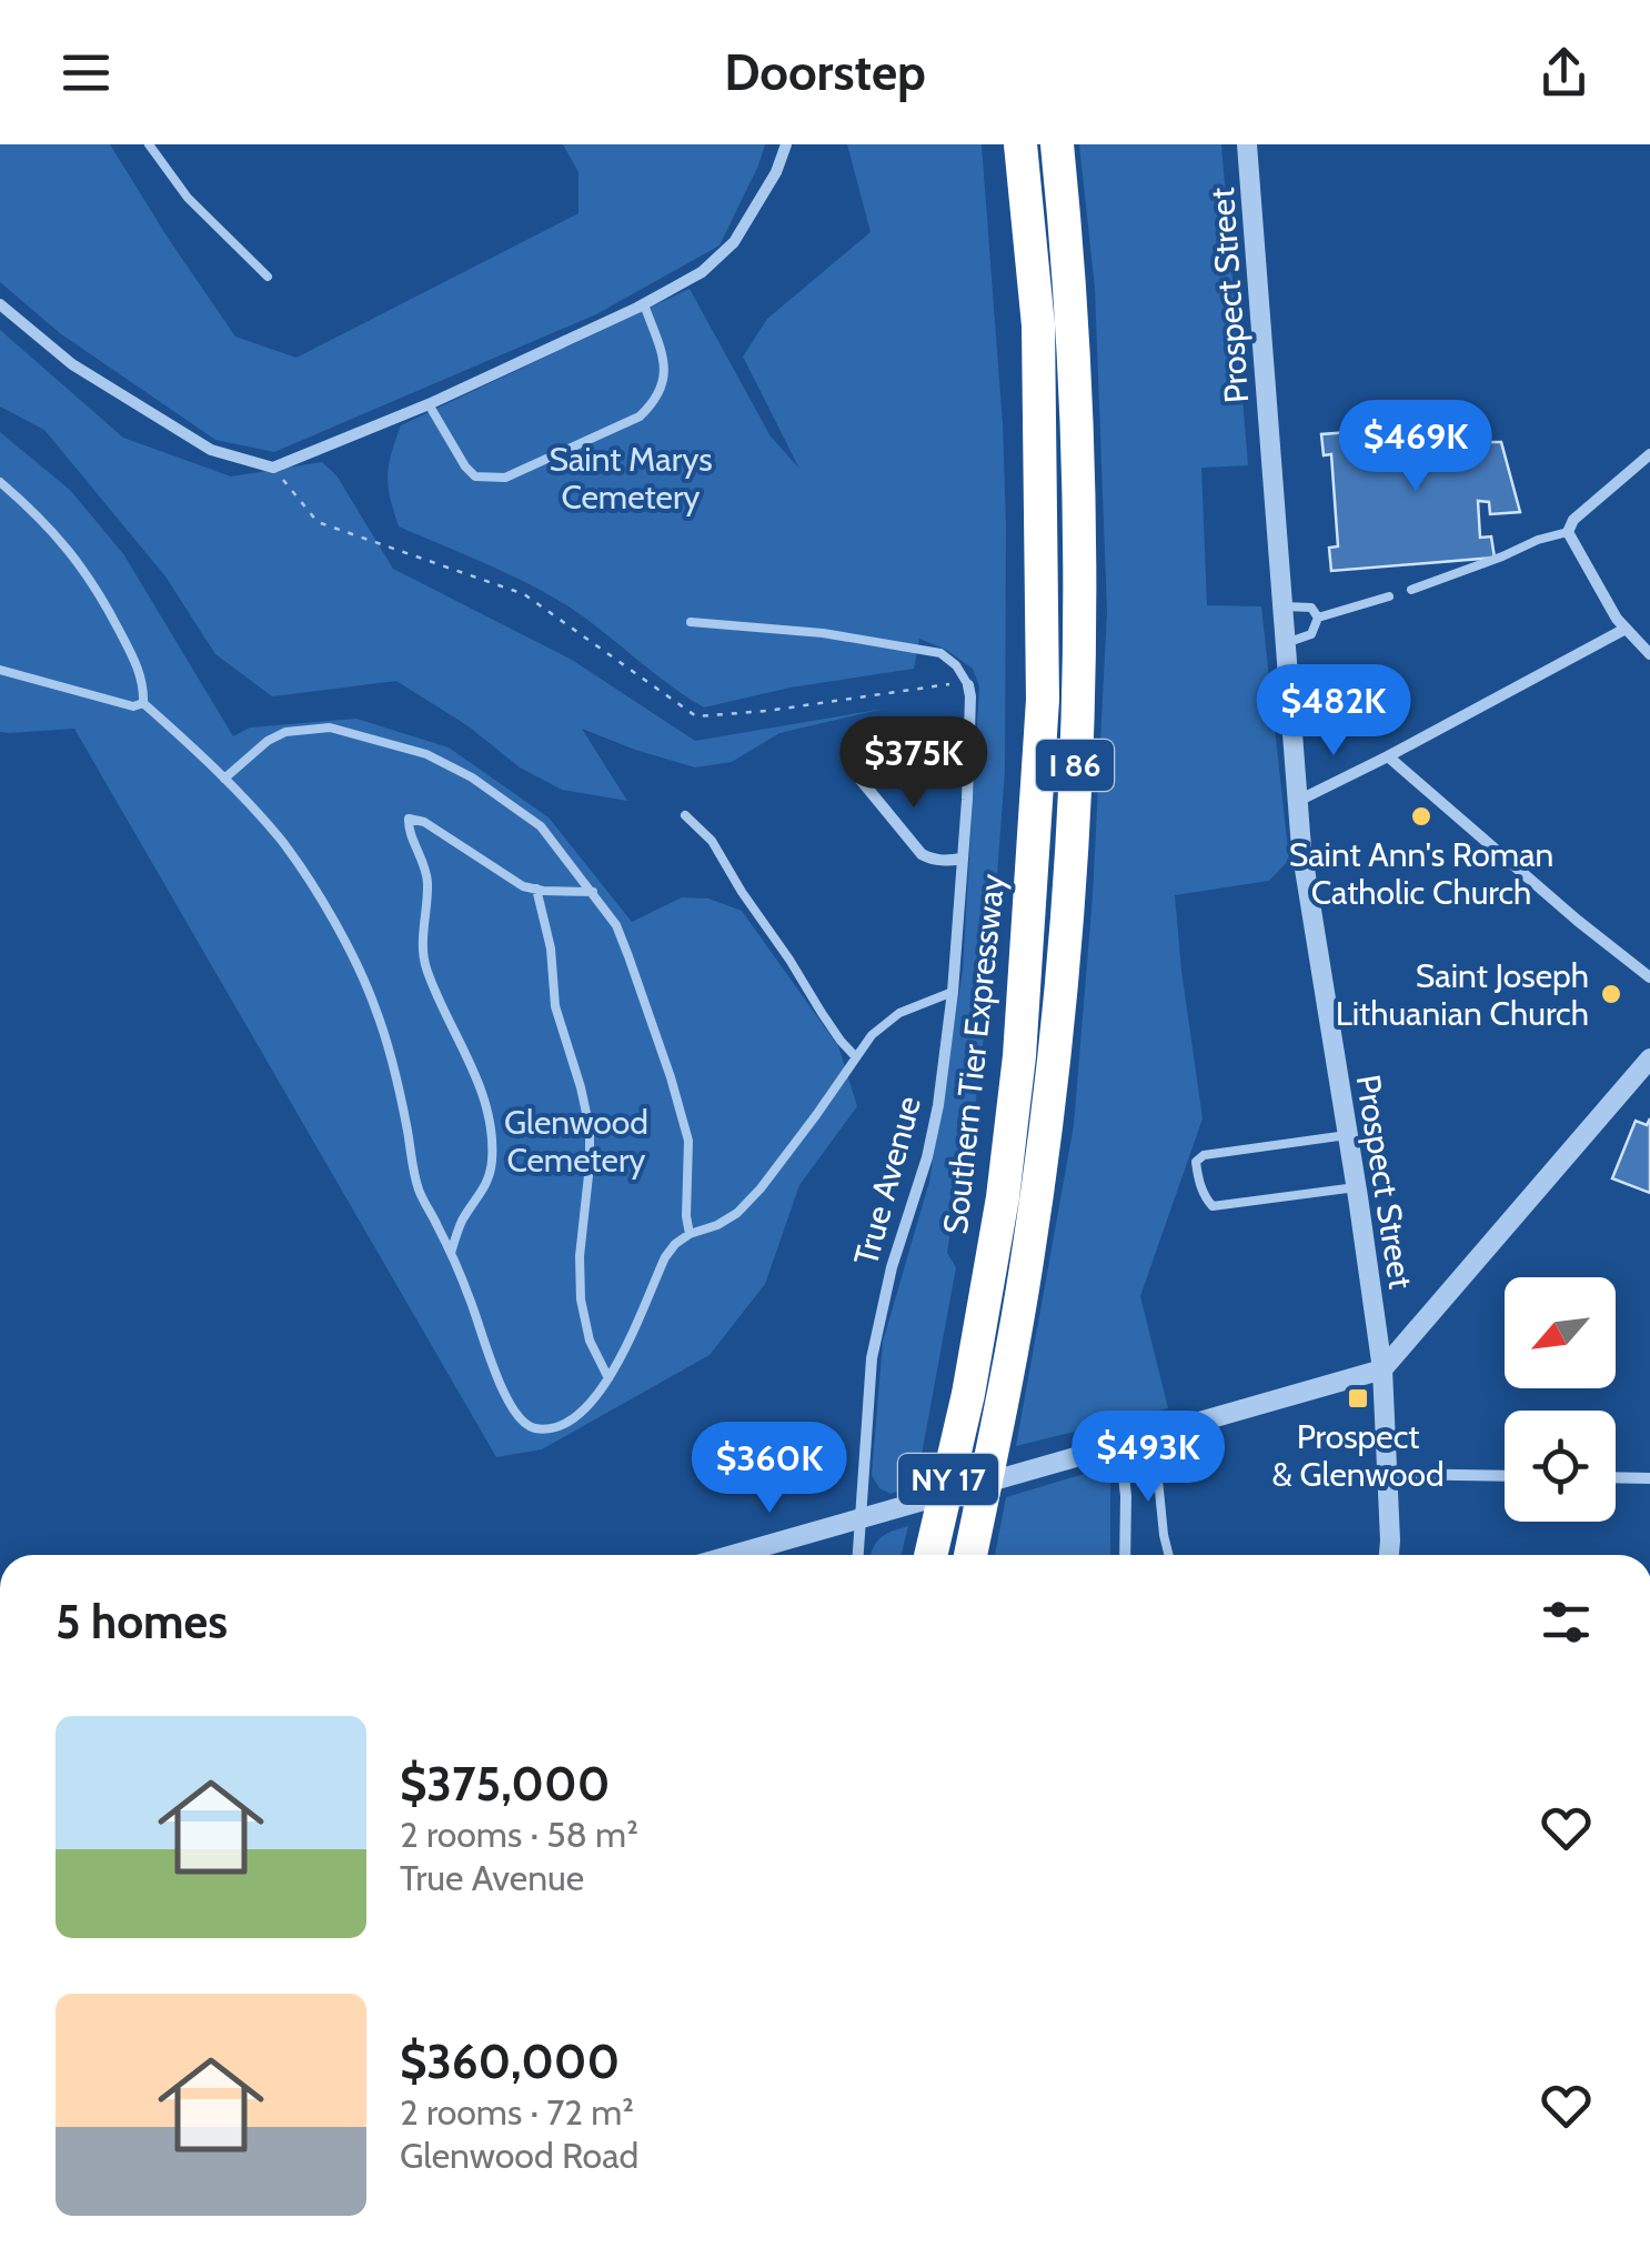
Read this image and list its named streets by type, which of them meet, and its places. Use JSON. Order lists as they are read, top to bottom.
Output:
{
  "streets": {
    "highway": ["I 86", "Southern Tier Expressway", "NY 17"],
    "street": ["Prospect Street", "True Avenue"]
  },
  "crossings": [
    ["I 86", "NY 17"]
  ],
  "parks": ["Saint Marys Cemetery", "Glenwood Cemetery"],
  "places": {
    "other": ["Saint Ann's Roman Catholic Church", "Saint Joseph Lithuanian Church"],
    "transit": ["Prospect & Glenwood"]
  },
  "north": "bottom left",
  "page": {
    "header": "Doorstep",
    "price": [
      "$469K",
      "$482K",
      "$375K",
      "$493K",
      "$360K"
    ],
    "heading": "5 homes",
    "list": [
      {
        "name": "$375,000",
        "note": "2 rooms · 58 m² · True Avenue"
      },
      {
        "name": "$360,000",
        "note": "2 rooms · 72 m² · Glenwood Road"
      }
    ]
  }
}
